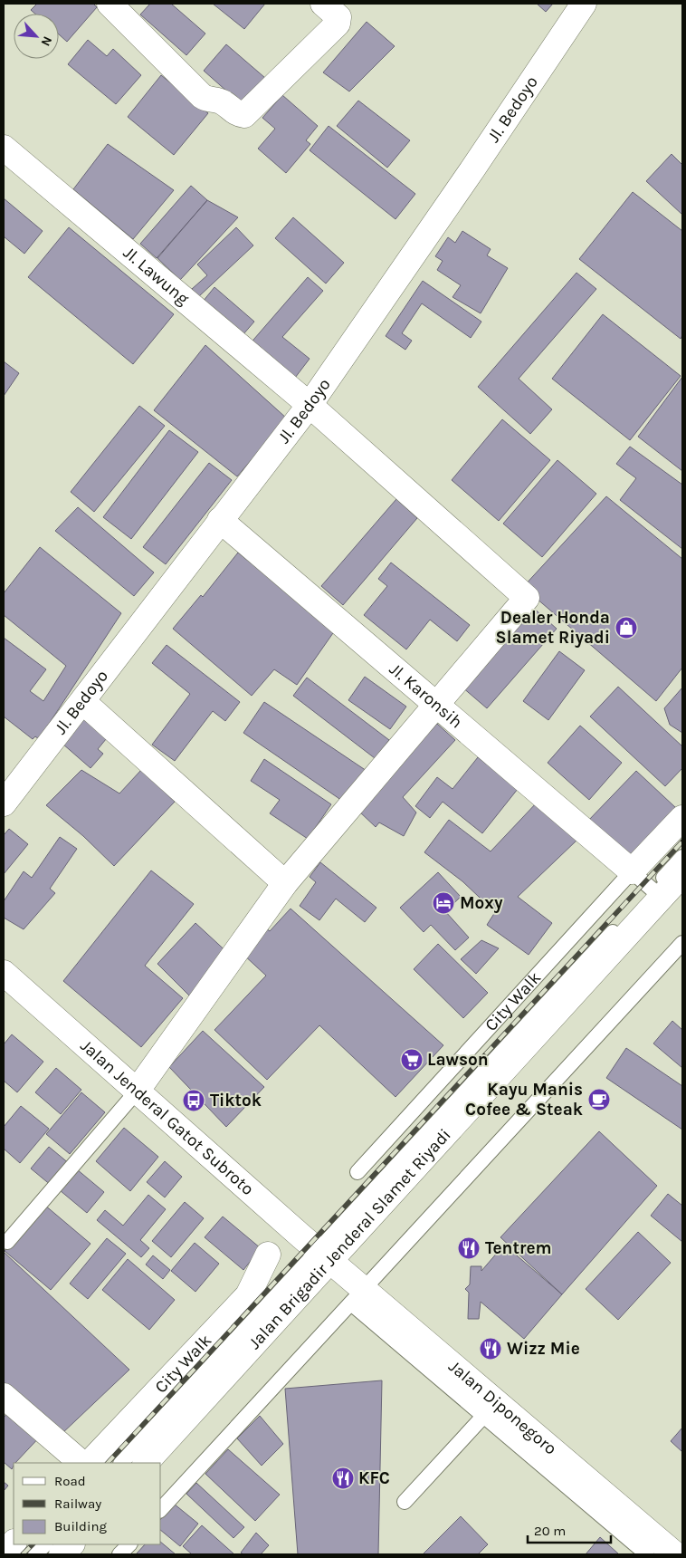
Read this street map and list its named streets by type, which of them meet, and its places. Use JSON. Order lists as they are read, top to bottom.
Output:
{
  "streets": {
    "street": [
      "Jl. Bedoyo",
      "Jl. Lawung",
      "Jl. Karonsih",
      "City Walk",
      "Jalan Jenderal Gatot Subroto",
      "Jalan Brigadir Jenderal Slamet Riyadi",
      "Jalan Diponegoro"
    ]
  },
  "crossings": [
    ["Jl. Bedoyo", "Jl. Lawung"],
    ["Jl. Bedoyo", "Jl. Karonsih"],
    ["Jl. Lawung", "Jl. Karonsih"],
    ["Jl. Karonsih", "City Walk"],
    ["Jalan Jenderal Gatot Subroto", "Jalan Brigadir Jenderal Slamet Riyadi"],
    ["Jalan Jenderal Gatot Subroto", "Jalan Diponegoro"],
    ["Jalan Brigadir Jenderal Slamet Riyadi", "Jalan Diponegoro"]
  ],
  "places": {
    "shop": ["Dealer Honda Slamet Riyadi"],
    "hotel": ["Moxy"],
    "supermarket": ["Lawson"],
    "cafe": ["Kayu Manis Cofee & Steak"],
    "bus stop": ["Tiktok"],
    "restaurant": ["Tentrem", "Wizz Mie", "KFC"]
  },
  "legend": ["Road", "Railway", "Building"],
  "scale_bar": "20 m",
  "north": "bottom right"
}
